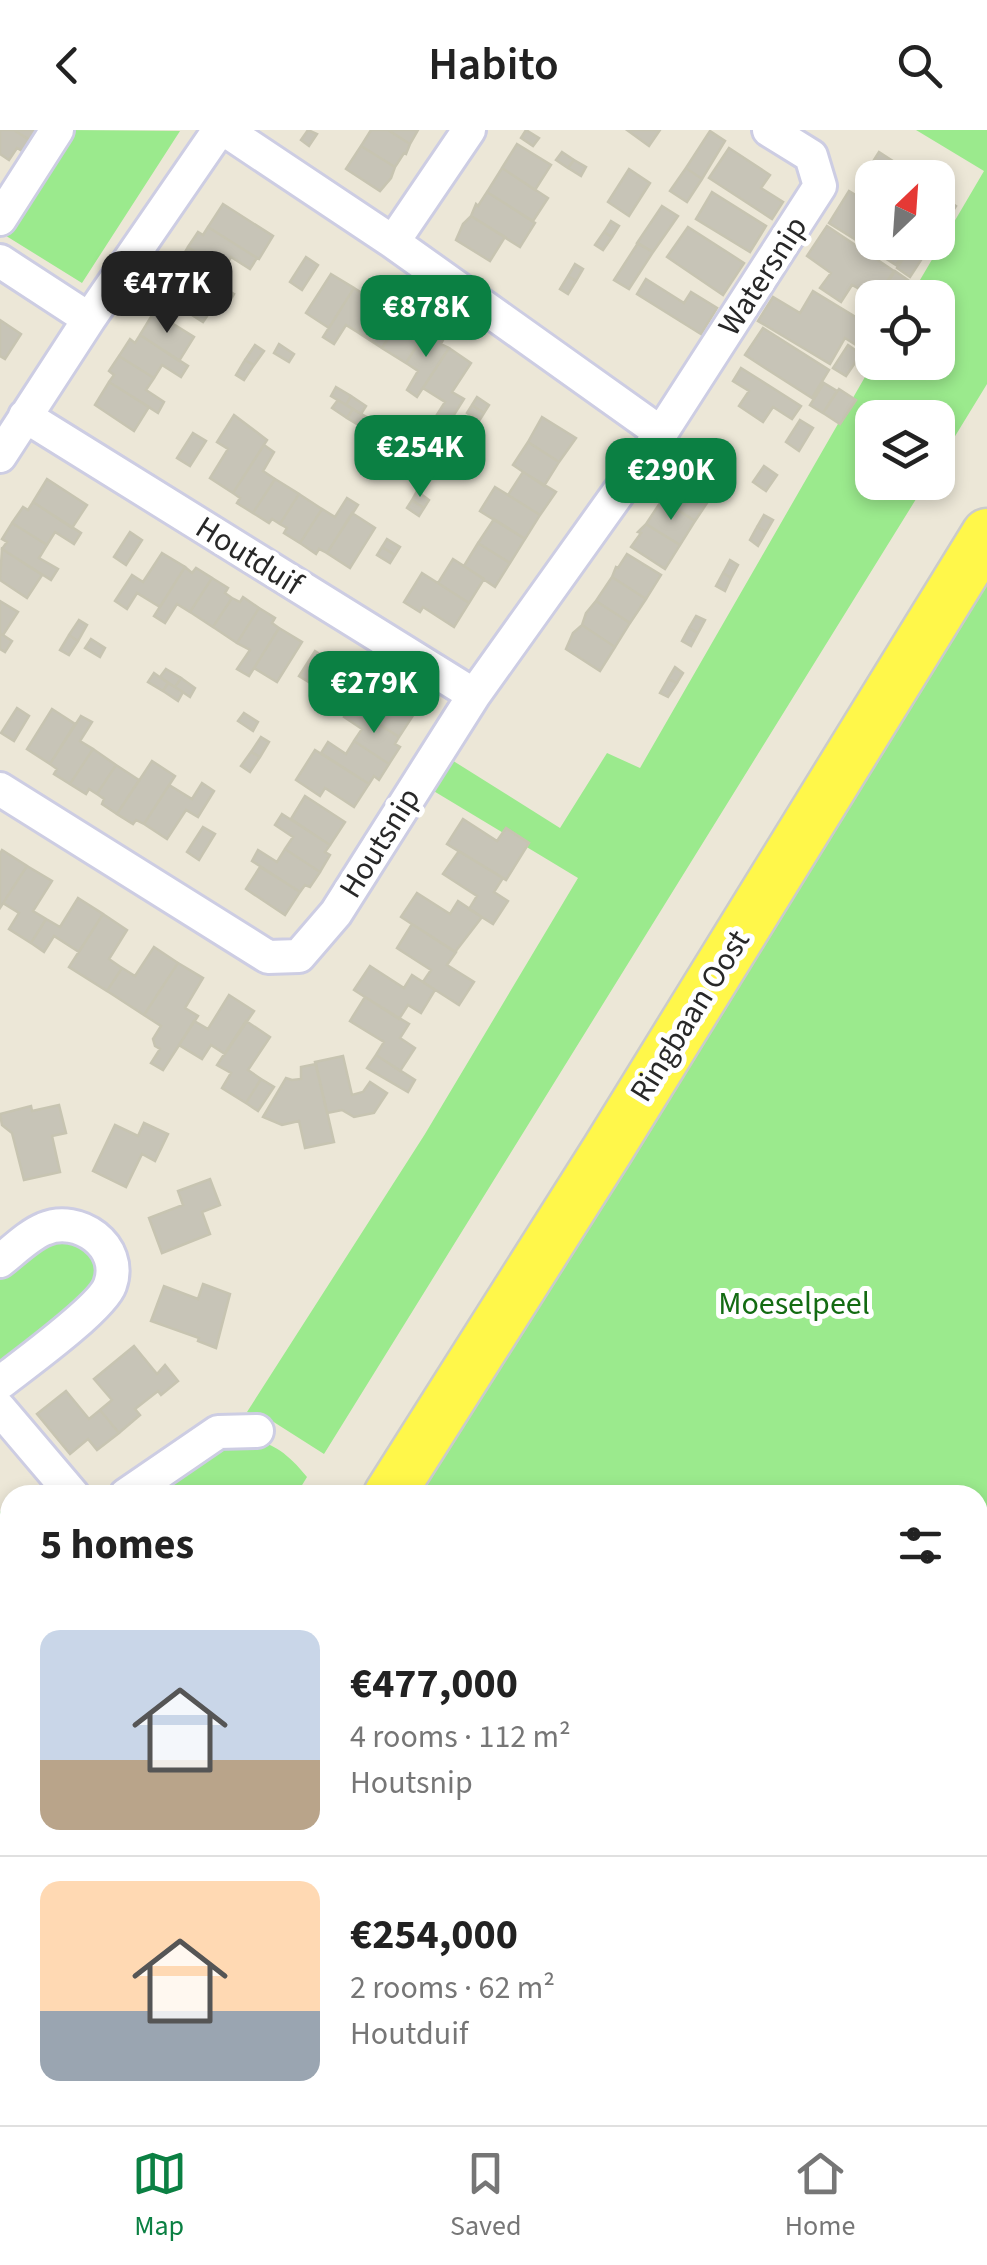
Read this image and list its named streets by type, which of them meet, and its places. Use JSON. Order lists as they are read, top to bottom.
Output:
{
  "streets": {
    "main road": ["Ringbaan Oost"],
    "street": ["Watersnip", "Houtduif", "Houtsnip"]
  },
  "crossings": [
    ["Watersnip", "Houtsnip"],
    ["Houtduif", "Houtsnip"]
  ],
  "parks": ["Moeselpeel"],
  "north": "top right",
  "page": {
    "header": "Habito",
    "price": [
      "€477K",
      "€878K",
      "€254K",
      "€290K",
      "€279K"
    ],
    "heading": "5 homes",
    "list": [
      {
        "name": "€477,000",
        "note": "4 rooms · 112 m² · Houtsnip"
      },
      {
        "name": "€254,000",
        "note": "2 rooms · 62 m² · Houtduif"
      }
    ],
    "tabs": ["Map", "Saved", "Home"]
  }
}
